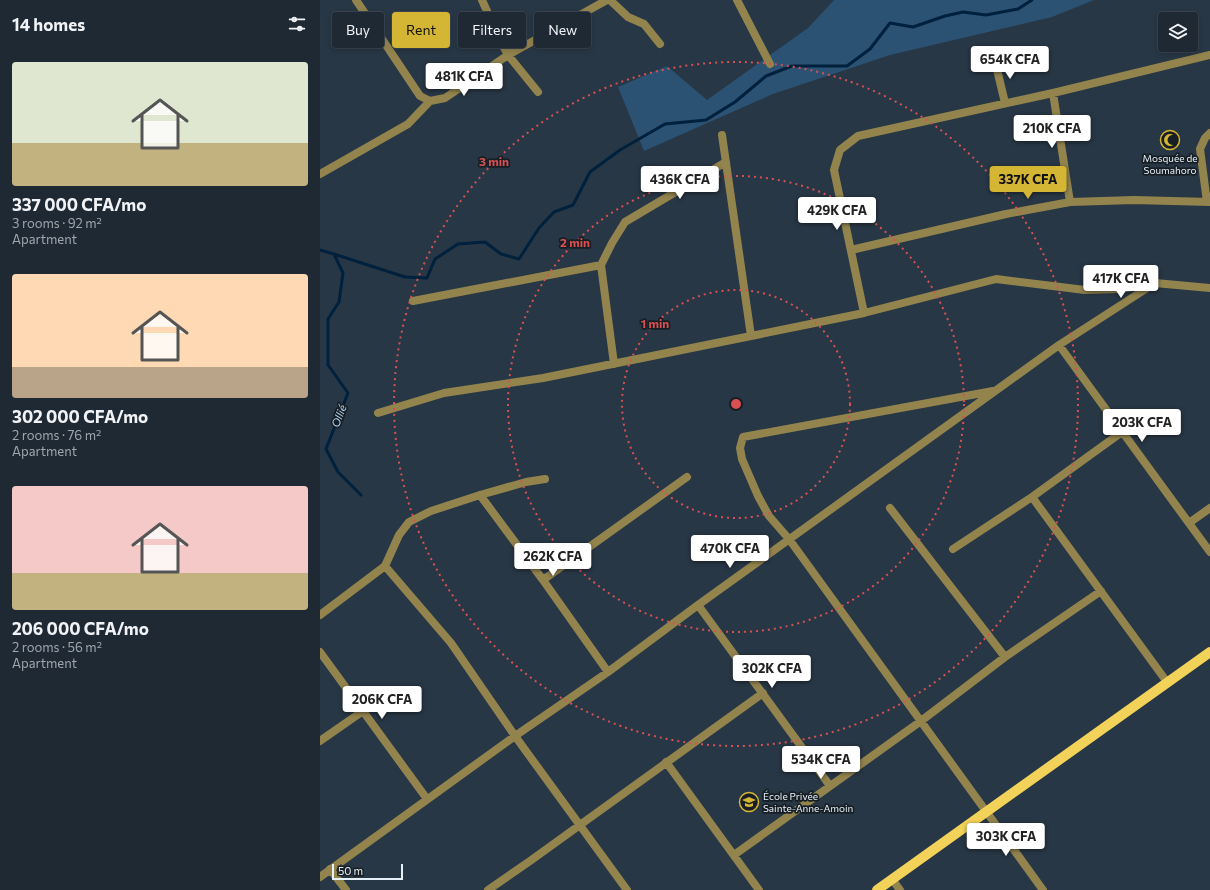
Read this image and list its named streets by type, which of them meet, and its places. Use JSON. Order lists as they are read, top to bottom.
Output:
{
  "water": ["Ollié"],
  "places": {
    "mosque": ["Mosquée de Soumahoro"],
    "school or university": ["École Privée Sainte-Anne-Amoin"]
  },
  "scale_bar": "50 m",
  "page": {
    "heading": "14 homes",
    "chip": [
      "Buy",
      "Rent",
      "Filters",
      "New"
    ],
    "price": [
      "654K CFA",
      "481K CFA",
      "210K CFA",
      "436K CFA",
      "337K CFA",
      "429K CFA",
      "417K CFA",
      "203K CFA",
      "470K CFA",
      "262K CFA",
      "302K CFA",
      "206K CFA",
      "534K CFA",
      "303K CFA"
    ],
    "list": [
      {
        "name": "337 000 CFA/mo",
        "note": "3 rooms · 92 m² · Apartment"
      },
      {
        "name": "302 000 CFA/mo",
        "note": "2 rooms · 76 m² · Apartment"
      },
      {
        "name": "206 000 CFA/mo",
        "note": "2 rooms · 56 m² · Apartment"
      }
    ],
    "scale": "50 m"
  },
  "rings": ["3 min", "2 min", "1 min"]
}
